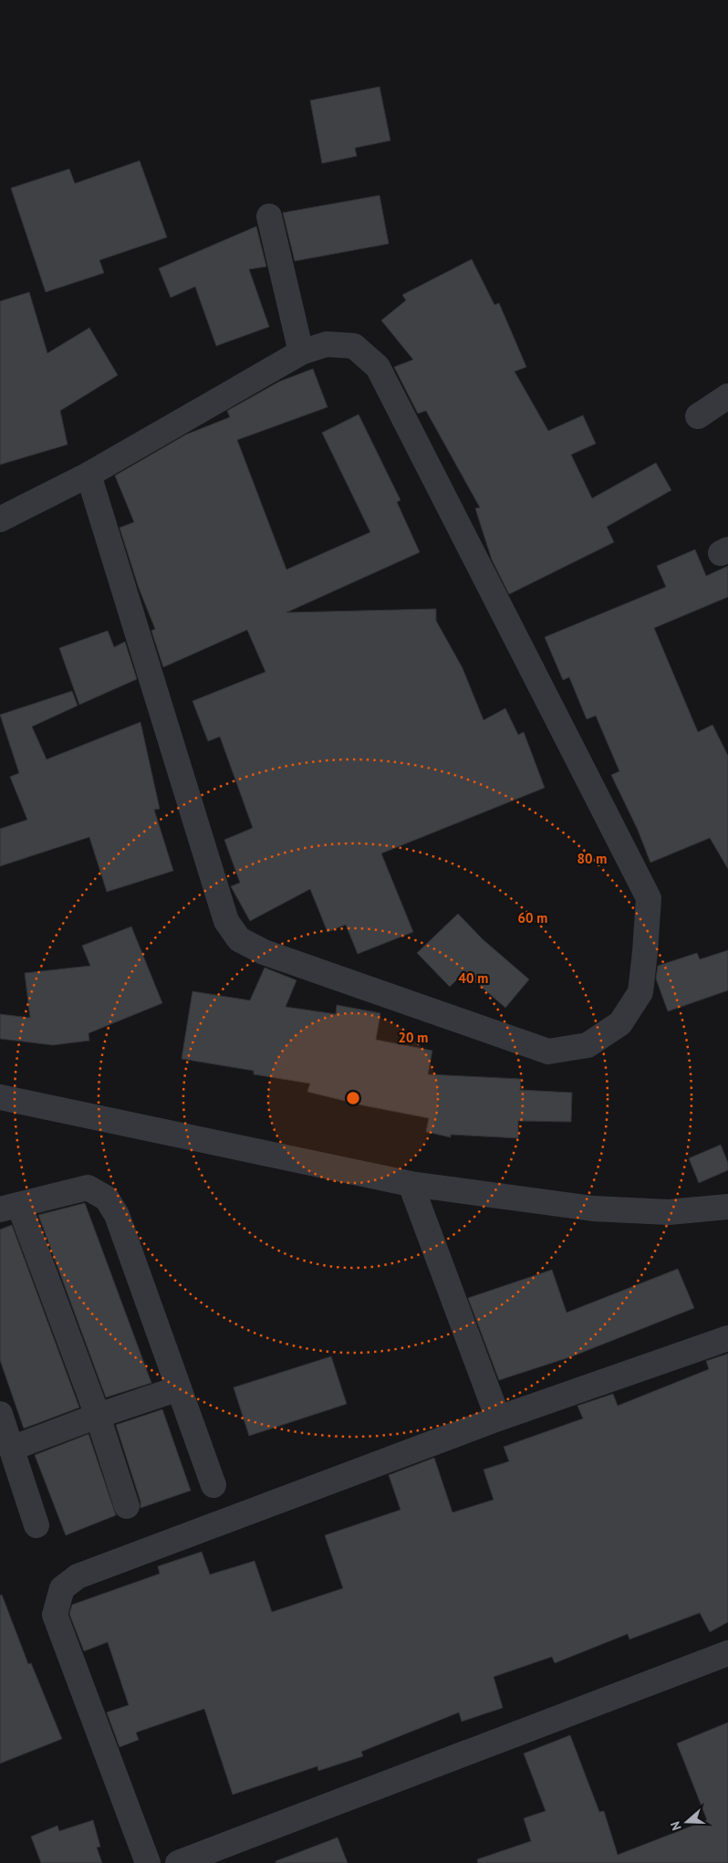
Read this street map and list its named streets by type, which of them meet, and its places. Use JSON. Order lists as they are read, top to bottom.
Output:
{
  "north": "left",
  "rings": [
    "80 m",
    "60 m",
    "40 m",
    "20 m"
  ]
}
